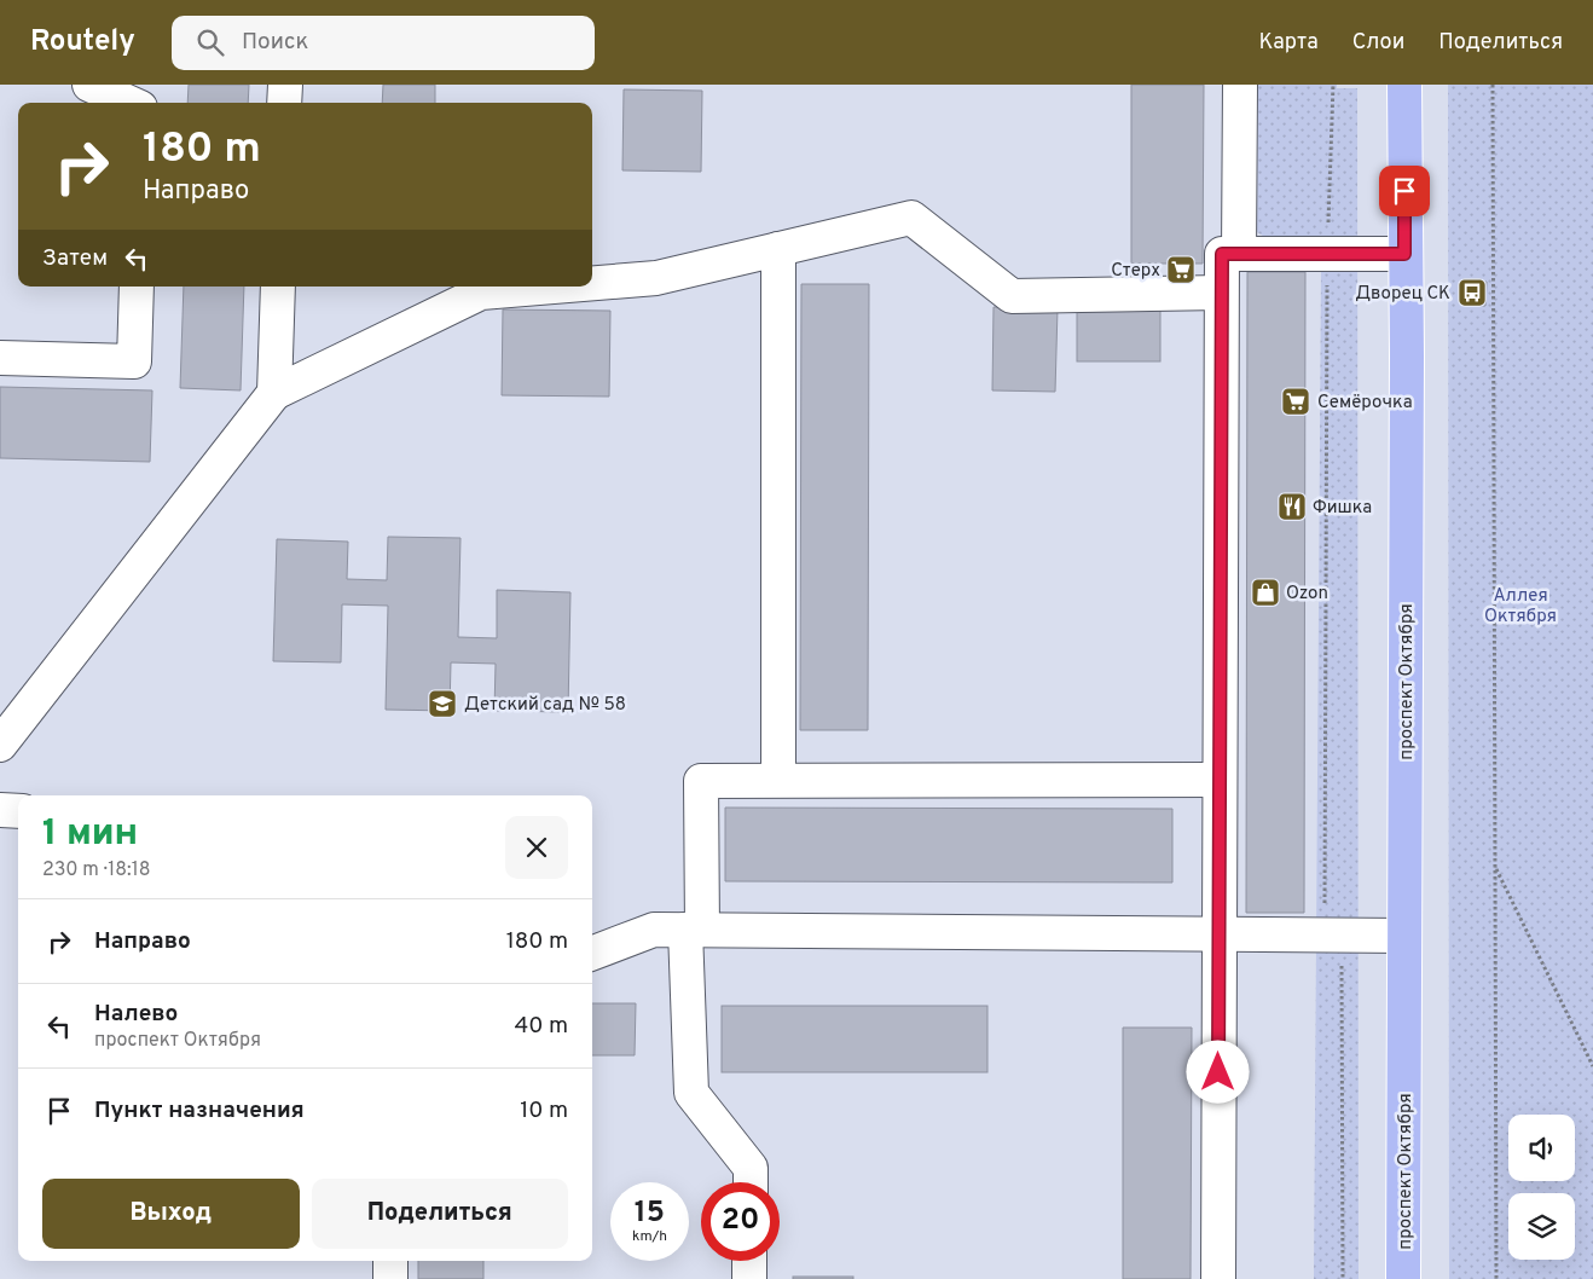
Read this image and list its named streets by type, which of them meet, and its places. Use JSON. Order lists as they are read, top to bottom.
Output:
{
  "streets": {
    "main road": ["проспект Октября"]
  },
  "parks": ["Аллея Октября"],
  "places": {
    "supermarket": ["Стерх", "Семёрочка"],
    "bus stop": ["Дворец СК"],
    "restaurant": ["Фишка"],
    "shop": ["Ozon"],
    "school or university": ["Детский сад № 58"]
  },
  "page": {
    "header": "Routely",
    "search": "Поиск",
    "nav": ["Карта", "Слои", "Поделиться"],
    "turn": ["180 m", "Направо"],
    "then": "Затем",
    "heading": ["1 мин", "230 m · 18:18"],
    "list": [
      {
        "name": "Направо",
        "value": "180 m"
      },
      {
        "name": "Налево",
        "note": "проспект Октября",
        "value": "40 m"
      },
      {
        "name": "Пункт назначения",
        "value": "10 m"
      }
    ],
    "buttons": ["Выход", "Поделиться"],
    "speed": "15 km/h",
    "limit": "20"
  }
}
